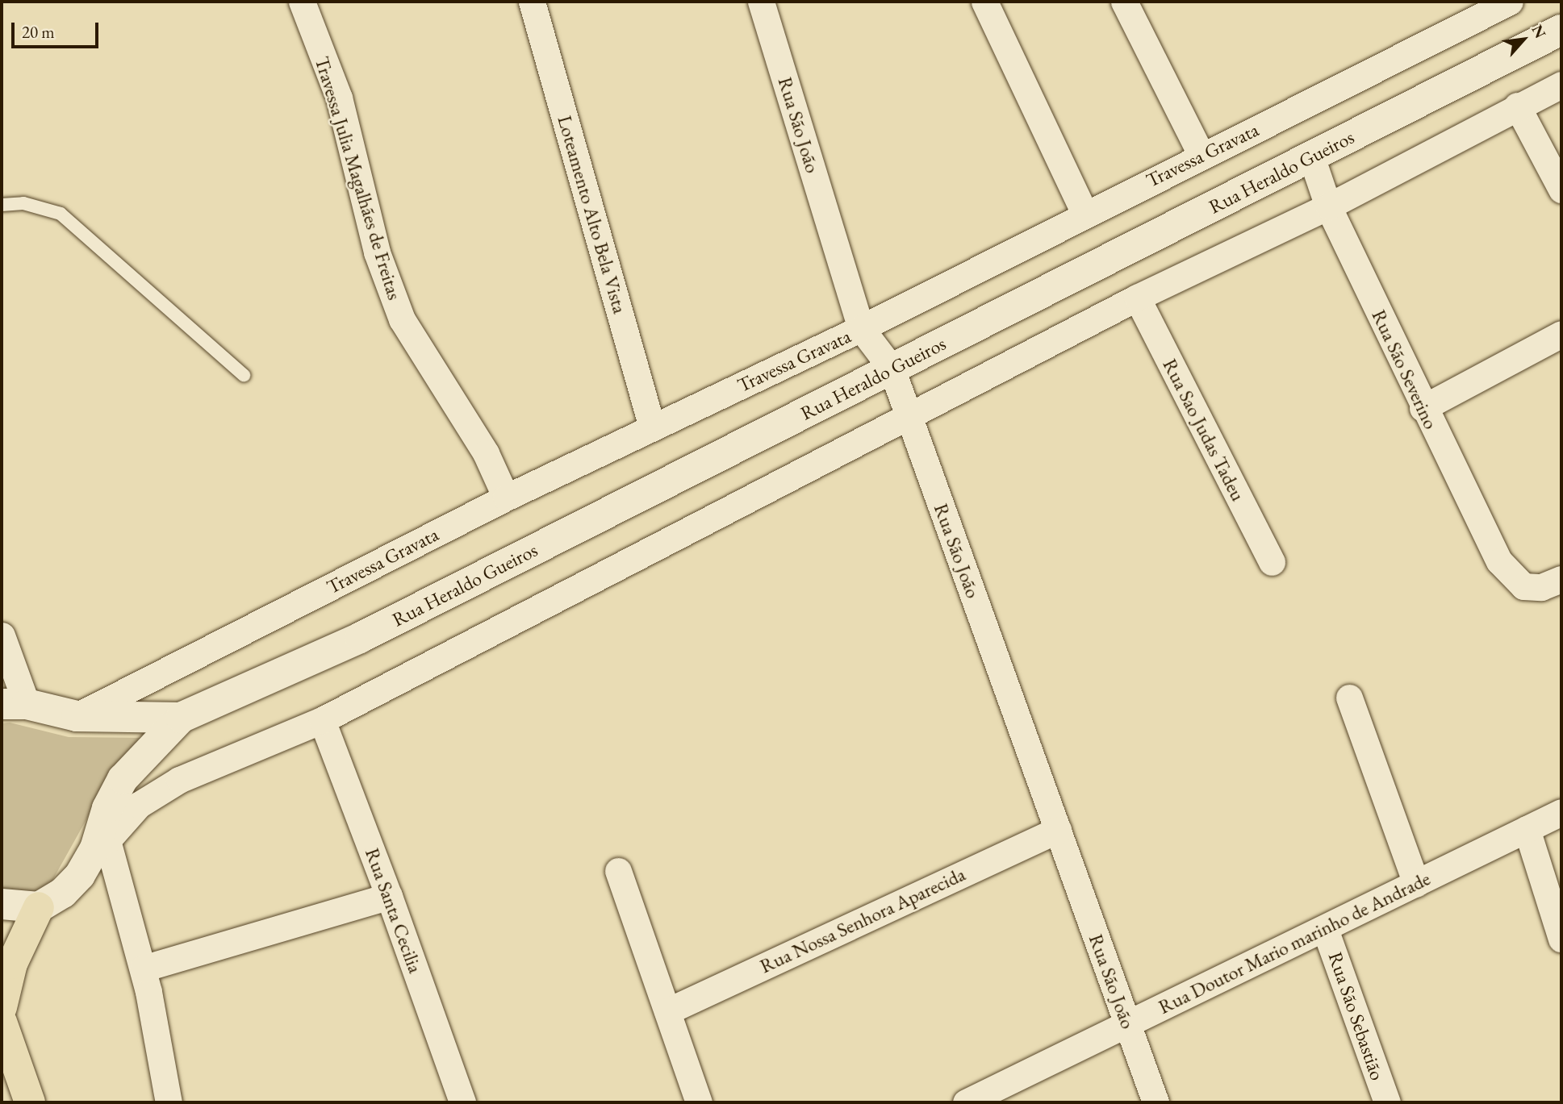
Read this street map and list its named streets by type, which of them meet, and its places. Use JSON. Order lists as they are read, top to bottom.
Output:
{
  "streets": {
    "main road": ["Rua Heraldo Gueiros"],
    "street": [
      "Rua São João",
      "Travessa Gravata",
      "Travessa Julia Magalhães de Freitas",
      "Loteamento Alto Bela Vista",
      "Rua São Severino",
      "Rua Sao Judas Tadeu",
      "Rua Santa Cecilia",
      "Rua Nossa Senhora Aparecida",
      "Rua Doutor Mario marinho de Andrade",
      "Rua São Sebastião"
    ]
  },
  "crossings": [
    ["Rua São João", "Travessa Gravata"],
    ["Rua São João", "Rua Heraldo Gueiros"],
    ["Rua São João", "Rua Nossa Senhora Aparecida"],
    ["Rua São João", "Rua Doutor Mario marinho de Andrade"],
    ["Travessa Gravata", "Rua Heraldo Gueiros"],
    ["Travessa Gravata", "Travessa Julia Magalhães de Freitas"],
    ["Travessa Gravata", "Loteamento Alto Bela Vista"],
    ["Rua Heraldo Gueiros", "Rua São Severino"],
    ["Rua Doutor Mario marinho de Andrade", "Rua São Sebastião"]
  ],
  "scale_bar": "20 m",
  "north": "top right"
}
